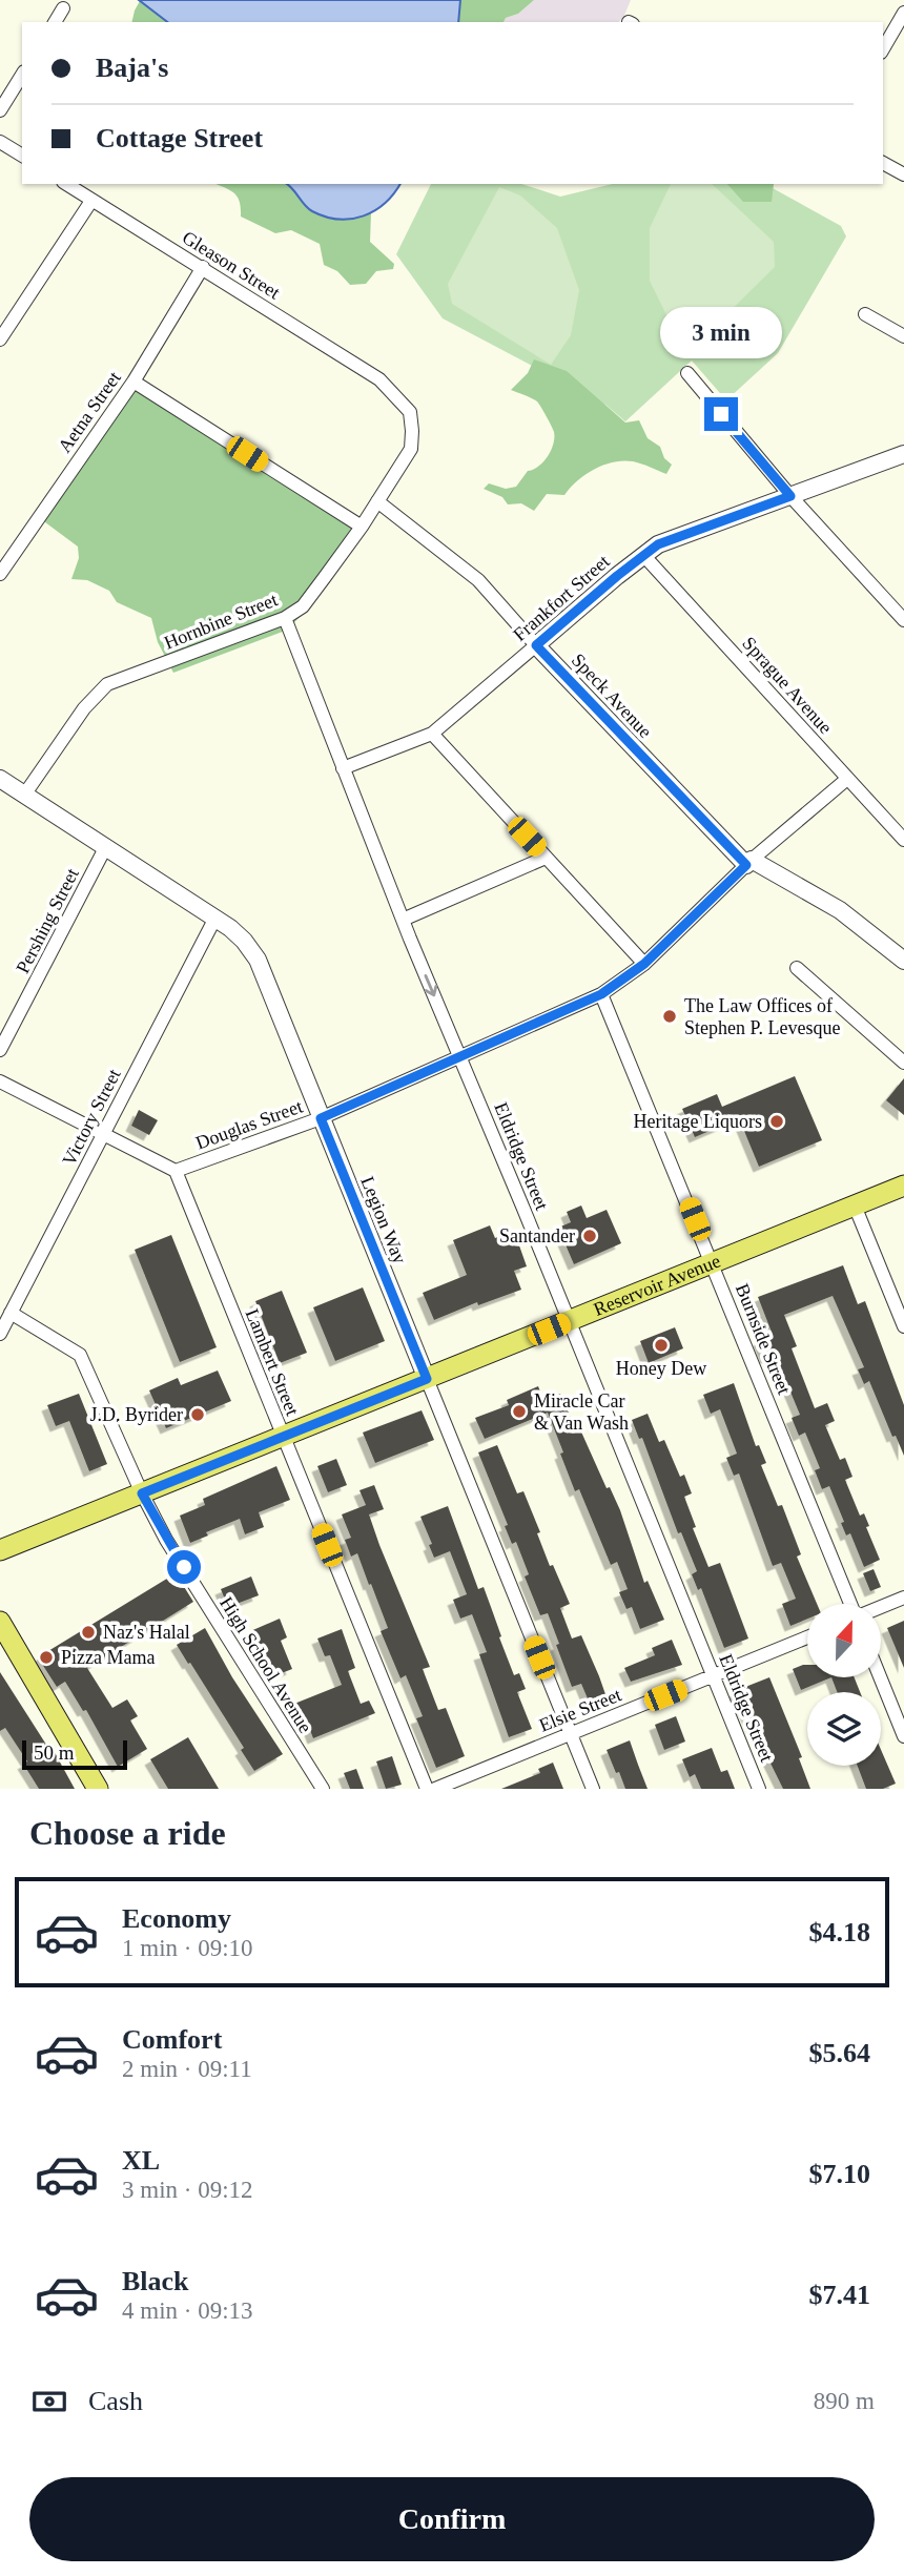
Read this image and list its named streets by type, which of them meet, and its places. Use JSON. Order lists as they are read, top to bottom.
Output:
{
  "streets": {
    "main road": ["Reservoir Avenue"],
    "street": [
      "Gleason Street",
      "Aetna Street",
      "Frankfort Street",
      "Hornbine Street",
      "Sprague Avenue",
      "Speck Avenue",
      "Pershing Street",
      "Victory Street",
      "Douglas Street",
      "Eldridge Street",
      "Legion Way",
      "Burnside Street",
      "Lambert Street",
      "High School Avenue",
      "Elsie Street"
    ]
  },
  "crossings": [
    ["Gleason Street", "Aetna Street"],
    ["Gleason Street", "Hornbine Street"],
    ["Frankfort Street", "Sprague Avenue"],
    ["Frankfort Street", "Speck Avenue"],
    ["Frankfort Street", "Eldridge Street"],
    ["Hornbine Street", "Speck Avenue"],
    ["Hornbine Street", "Eldridge Street"],
    ["Hornbine Street", "Legion Way"],
    ["Sprague Avenue", "Douglas Street"],
    ["Speck Avenue", "Douglas Street"],
    ["Pershing Street", "Legion Way"],
    ["Victory Street", "Legion Way"],
    ["Victory Street", "High School Avenue"],
    ["Douglas Street", "Eldridge Street"],
    ["Douglas Street", "Legion Way"],
    ["Douglas Street", "Burnside Street"],
    ["Douglas Street", "Lambert Street"],
    ["Eldridge Street", "Reservoir Avenue"],
    ["Eldridge Street", "Elsie Street"],
    ["Legion Way", "Reservoir Avenue"],
    ["Legion Way", "Elsie Street"],
    ["Reservoir Avenue", "Burnside Street"],
    ["Reservoir Avenue", "Lambert Street"],
    ["Reservoir Avenue", "High School Avenue"]
  ],
  "places": [
    "The Law Offices of Stephen P. Levesque",
    "Heritage Liquors",
    "Santander",
    "Honey Dew",
    "Miracle Car & Van Wash",
    "J.D. Byrider",
    "Naz's Halal",
    "Pizza Mama"
  ],
  "scale_bar": "50 m",
  "north": "top",
  "page": {
    "banner": ["Baja's", "Cottage Street"],
    "bubble": "3 min",
    "scale": "50 m",
    "heading": "Choose a ride",
    "list": [
      {
        "name": "Economy",
        "note": "1 min · 09:10",
        "value": "$4.18"
      },
      {
        "name": "Comfort",
        "note": "2 min · 09:11",
        "value": "$5.64"
      },
      {
        "name": "XL",
        "note": "3 min · 09:12",
        "value": "$7.10"
      },
      {
        "name": "Black",
        "note": "4 min · 09:13",
        "value": "$7.41"
      }
    ],
    "pay": ["Cash", "890 m"],
    "buttons": "Confirm"
  }
}
